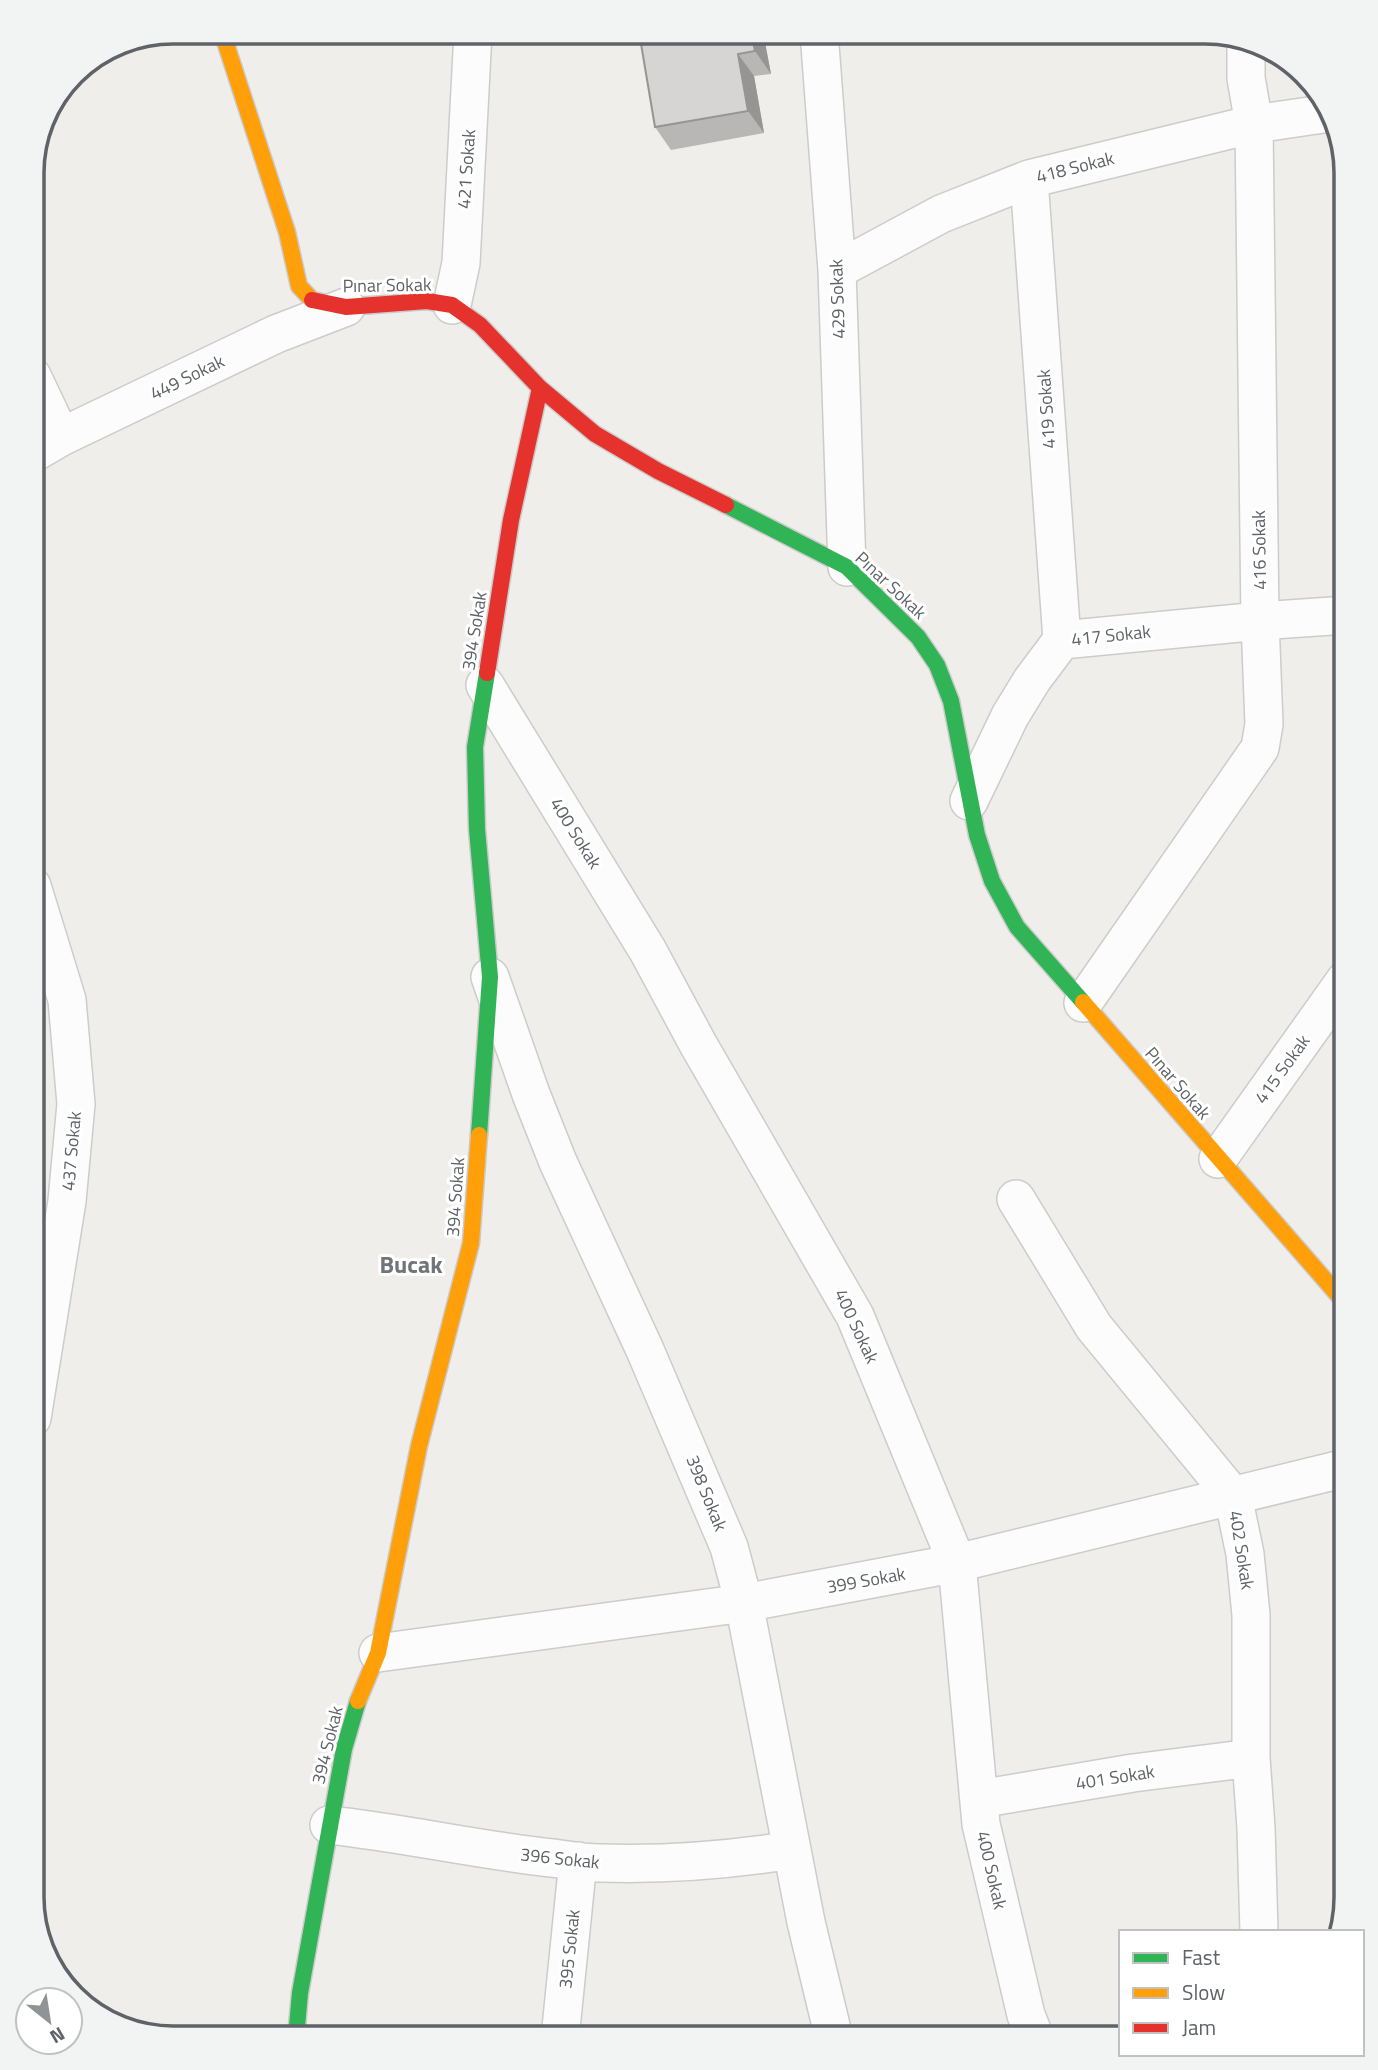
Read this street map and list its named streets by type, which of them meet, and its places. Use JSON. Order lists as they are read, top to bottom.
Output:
{
  "streets": {
    "street": [
      "418 Sokak",
      "421 Sokak",
      "Pınar Sokak",
      "429 Sokak",
      "449 Sokak",
      "419 Sokak",
      "416 Sokak",
      "394 Sokak",
      "417 Sokak",
      "400 Sokak",
      "415 Sokak",
      "437 Sokak",
      "398 Sokak",
      "402 Sokak",
      "399 Sokak",
      "401 Sokak",
      "396 Sokak",
      "395 Sokak"
    ]
  },
  "crossings": [
    ["418 Sokak", "429 Sokak"],
    ["418 Sokak", "419 Sokak"],
    ["418 Sokak", "416 Sokak"],
    ["421 Sokak", "Pınar Sokak"],
    ["Pınar Sokak", "429 Sokak"],
    ["Pınar Sokak", "449 Sokak"],
    ["Pınar Sokak", "416 Sokak"],
    ["Pınar Sokak", "394 Sokak"],
    ["Pınar Sokak", "417 Sokak"],
    ["Pınar Sokak", "415 Sokak"],
    ["419 Sokak", "417 Sokak"],
    ["416 Sokak", "417 Sokak"],
    ["394 Sokak", "400 Sokak"],
    ["394 Sokak", "398 Sokak"],
    ["394 Sokak", "399 Sokak"],
    ["394 Sokak", "396 Sokak"],
    ["400 Sokak", "399 Sokak"],
    ["400 Sokak", "401 Sokak"],
    ["398 Sokak", "399 Sokak"],
    ["398 Sokak", "396 Sokak"],
    ["402 Sokak", "399 Sokak"],
    ["402 Sokak", "401 Sokak"],
    ["396 Sokak", "395 Sokak"]
  ],
  "districts": ["Bucak"],
  "legend": ["Fast", "Slow", "Jam"],
  "north": "bottom right"
}
